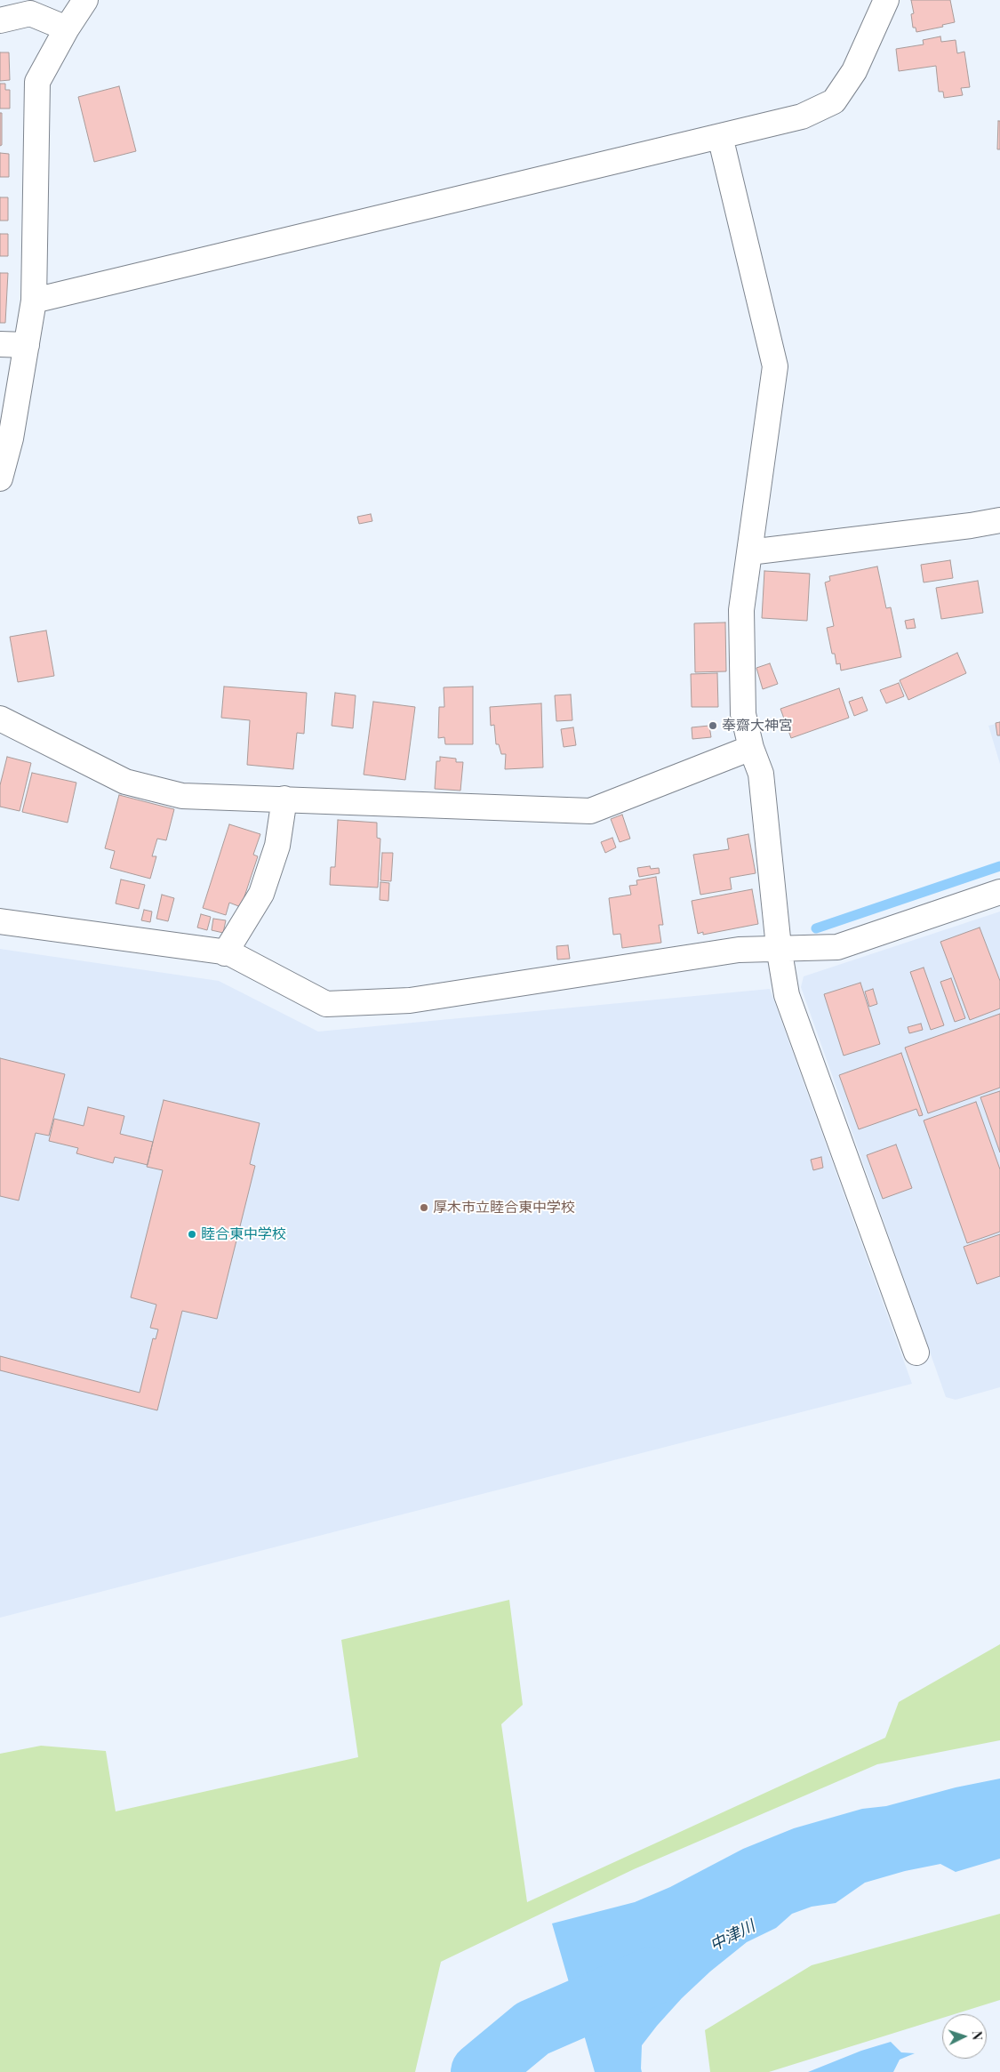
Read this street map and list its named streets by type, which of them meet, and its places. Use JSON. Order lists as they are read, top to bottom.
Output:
{
  "water": ["中津川"],
  "places": ["奉齋大神宮", "厚木市立睦合東中学校", "睦合東中学校"],
  "north": "right"
}
